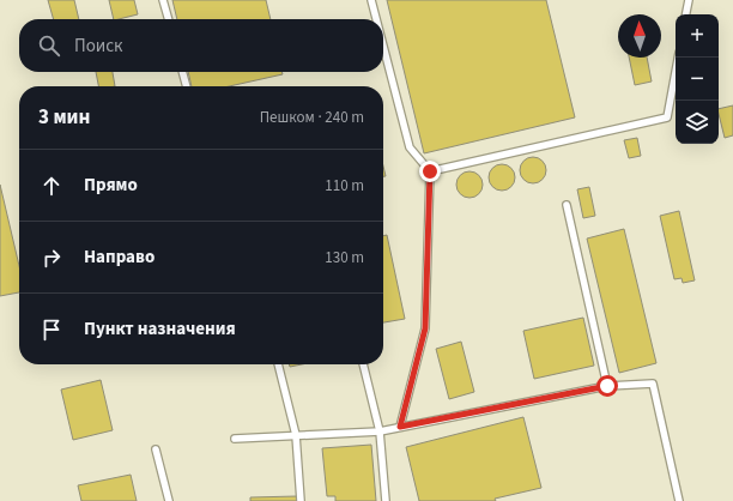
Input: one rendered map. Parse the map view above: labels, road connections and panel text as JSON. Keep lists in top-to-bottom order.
{
  "north": "top",
  "page": {
    "map_buttons": ["+", "−"],
    "search": "Поиск",
    "heading": ["3 мин", "Пешком · 240 m"],
    "list": [
      ["Прямо", "110 m"],
      ["Направо", "130 m"],
      "Пункт назначения"
    ]
  }
}
